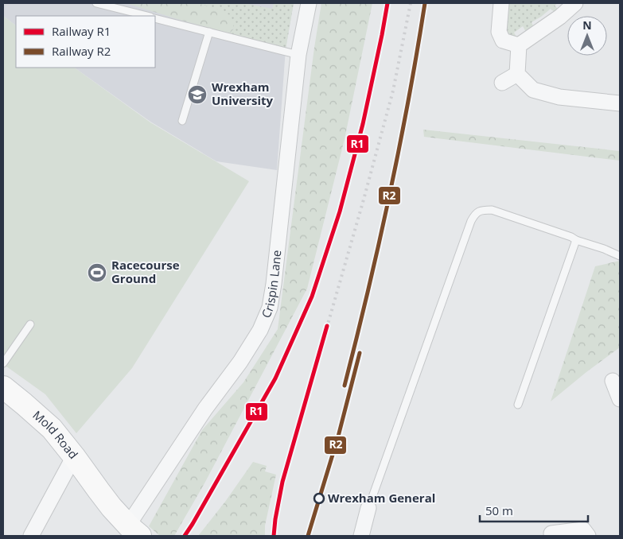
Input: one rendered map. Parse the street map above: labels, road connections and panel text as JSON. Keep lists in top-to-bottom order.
{
  "streets": {
    "main road": ["Mold Road"],
    "street": ["Crispin Lane"]
  },
  "crossings": [
    ["Crispin Lane", "Mold Road"]
  ],
  "places": {
    "school or university": ["Wrexham University"],
    "sports": ["Racecourse Ground"],
    "other": ["Wrexham General"]
  },
  "lines": ["rail line R1", "rail line R2"],
  "legend": ["Railway R1", "Railway R2"],
  "scale_bar": "50 m",
  "north": "top"
}
